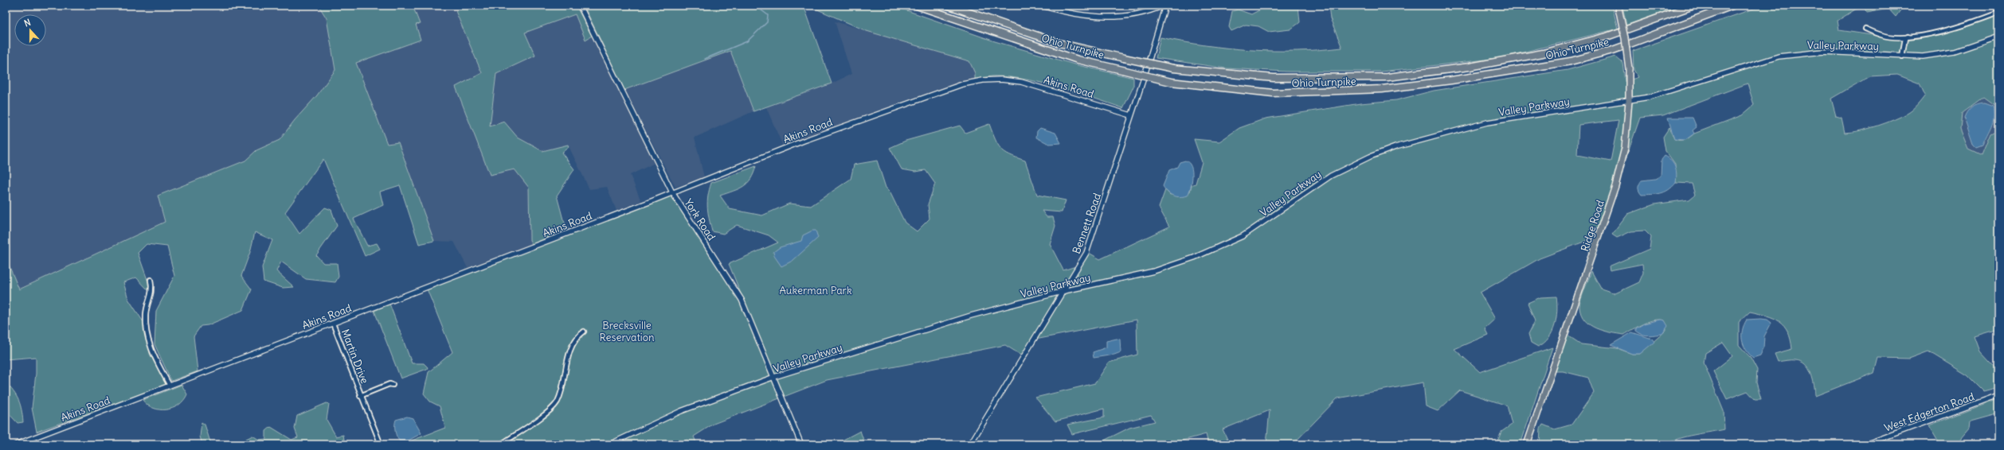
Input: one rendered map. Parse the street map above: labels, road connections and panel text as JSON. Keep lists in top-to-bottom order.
{
  "streets": {
    "highway": ["Ohio Turnpike"],
    "main road": ["Ridge Road"],
    "street": [
      "Valley Parkway",
      "Akins Road",
      "York Road",
      "Bennett Road",
      "Martin Drive",
      "West Edgerton Road"
    ]
  },
  "crossings": [
    ["Valley Parkway", "York Road"],
    ["Valley Parkway", "Bennett Road"],
    ["Valley Parkway", "Ridge Road"],
    ["Akins Road", "York Road"],
    ["Akins Road", "Bennett Road"],
    ["Akins Road", "Martin Drive"]
  ],
  "parks": ["Aukerman Park", "Brecksville Reservation"],
  "north": "top"
}
